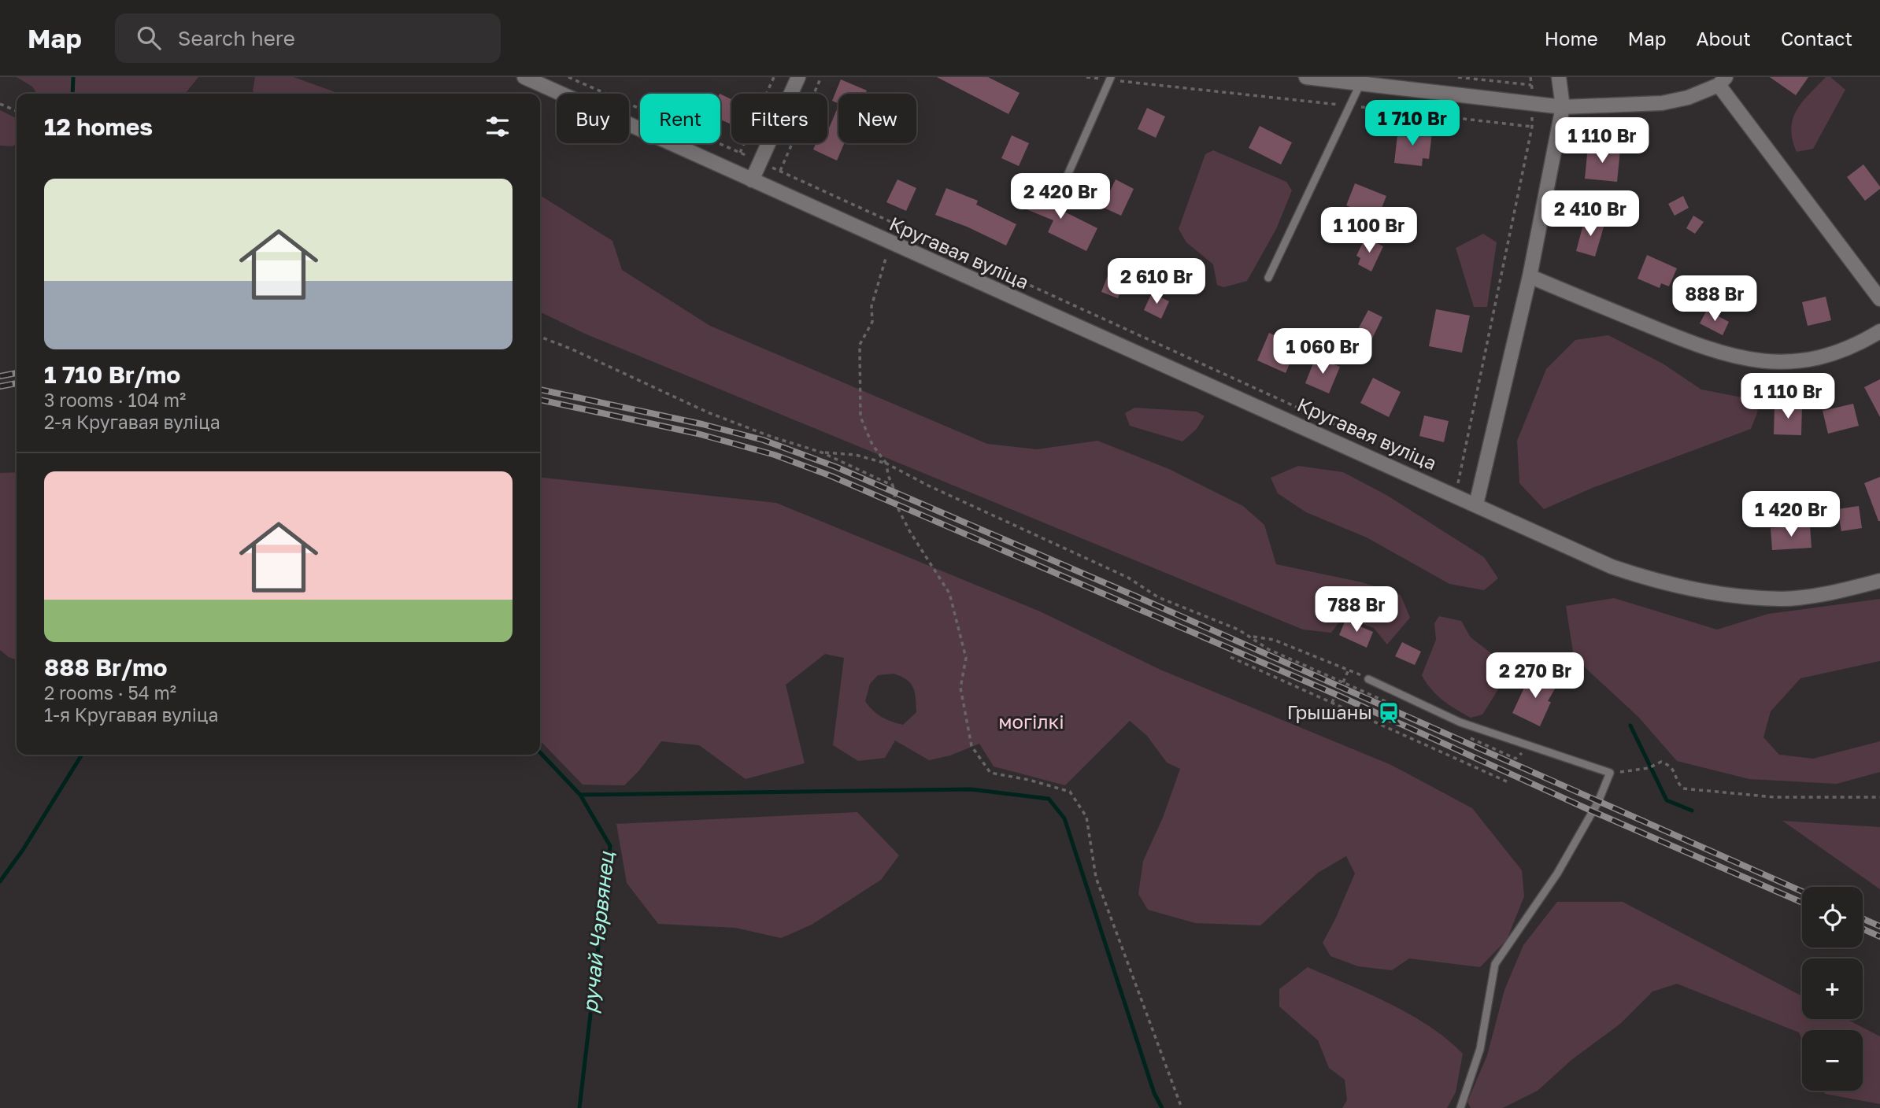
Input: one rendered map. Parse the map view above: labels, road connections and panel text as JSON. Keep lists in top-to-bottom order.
{
  "streets": {
    "street": ["Кругавая вуліца"]
  },
  "water": ["ручай Чэрвянец"],
  "parks": ["могілкі"],
  "places": {
    "station": ["Грышаны"]
  },
  "page": {
    "header": "Map",
    "search": "Search here",
    "nav": [
      "Home",
      "Map",
      "About",
      "Contact"
    ],
    "chip": [
      "Buy",
      "Rent",
      "Filters",
      "New"
    ],
    "heading": "12 homes",
    "price": [
      "1 710 Br",
      "1 110 Br",
      "2 420 Br",
      "2 410 Br",
      "1 100 Br",
      "2 610 Br",
      "888 Br",
      "1 060 Br",
      "1 110 Br",
      "1 420 Br",
      "788 Br",
      "2 270 Br"
    ],
    "list": [
      {
        "name": "1 710 Br/mo",
        "note": "3 rooms · 104 m² · 2-я Кругавая вуліца"
      },
      {
        "name": "888 Br/mo",
        "note": "2 rooms · 54 m² · 1-я Кругавая вуліца"
      }
    ],
    "map_buttons": ["+", "−"]
  }
}
